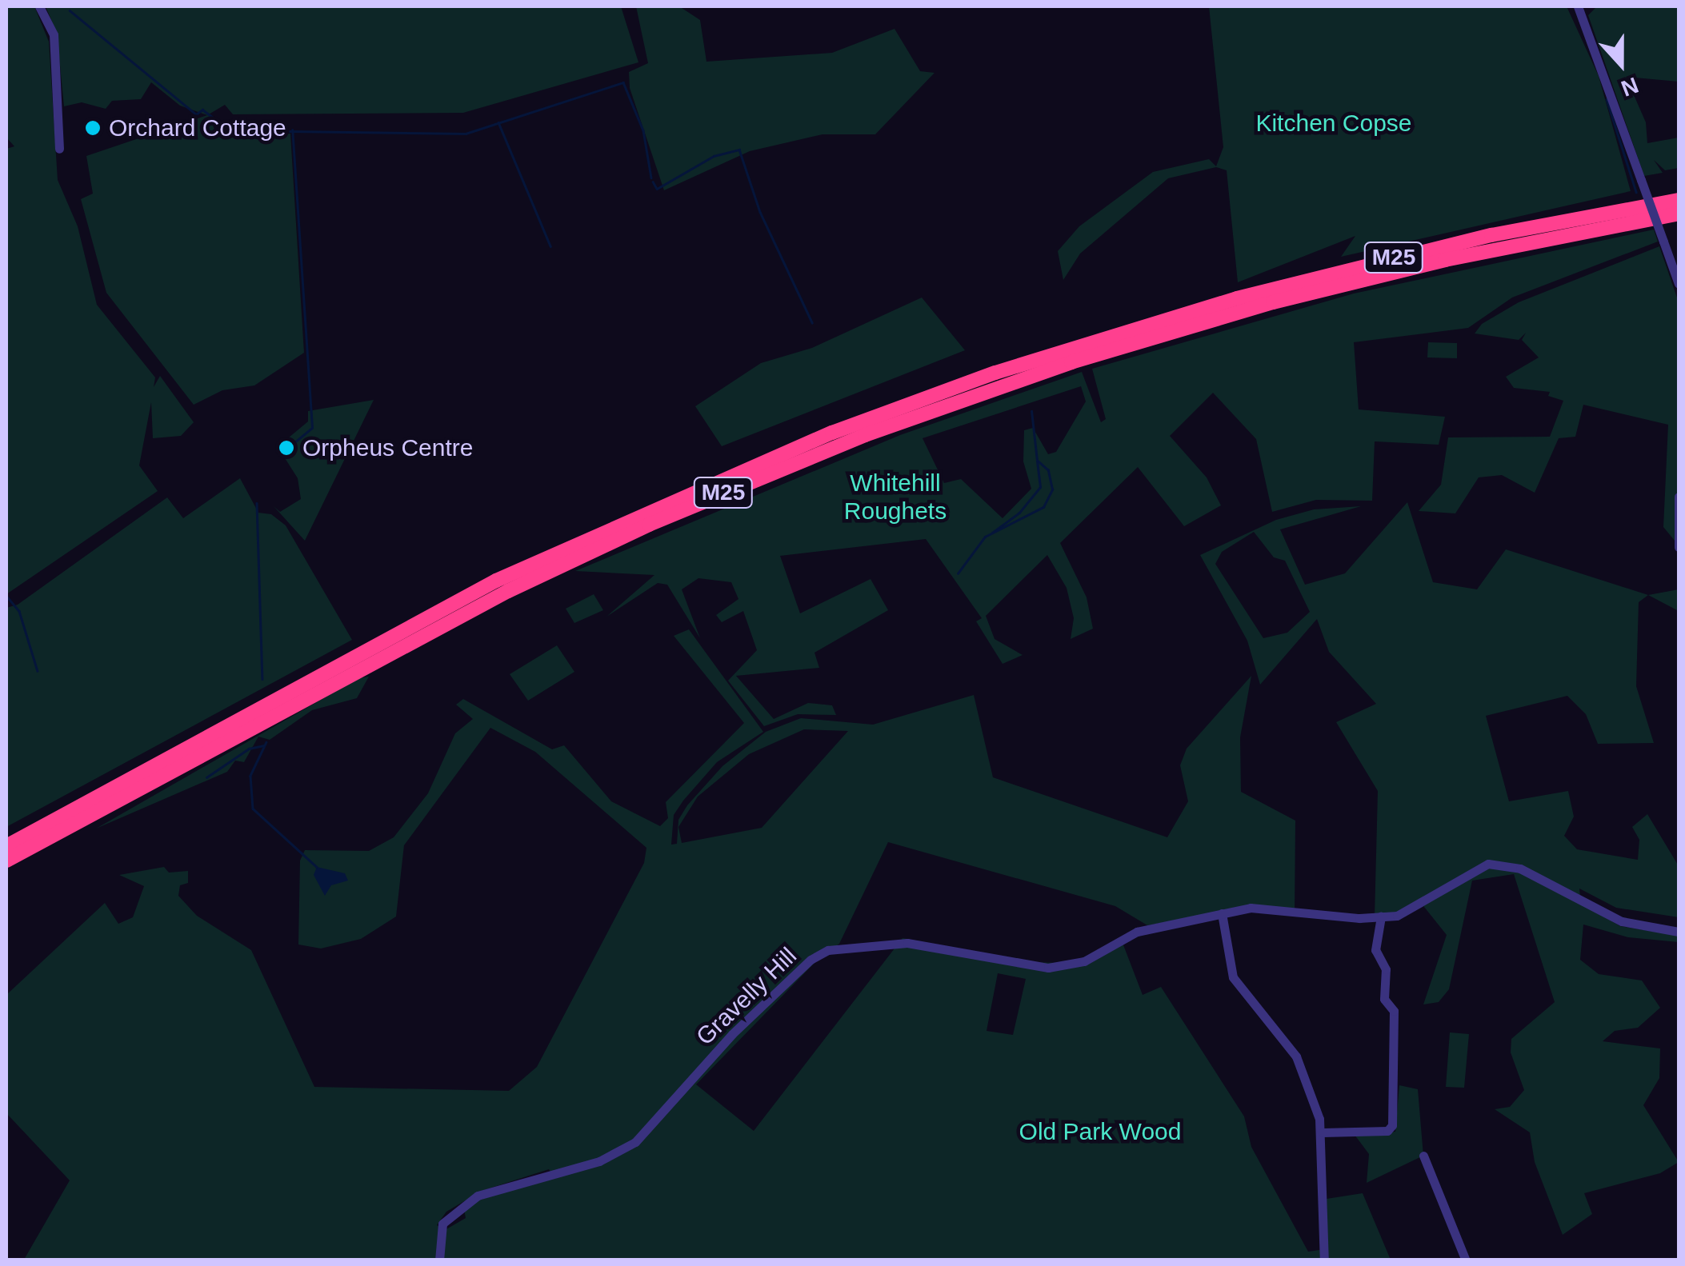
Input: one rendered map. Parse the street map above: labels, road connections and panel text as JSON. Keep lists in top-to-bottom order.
{
  "streets": {
    "highway": ["M25"],
    "street": ["Gravelly Hill"]
  },
  "parks": ["Kitchen Copse", "Whitehill Roughets", "Old Park Wood"],
  "places": ["Orchard Cottage", "Orpheus Centre"],
  "north": "bottom"
}
